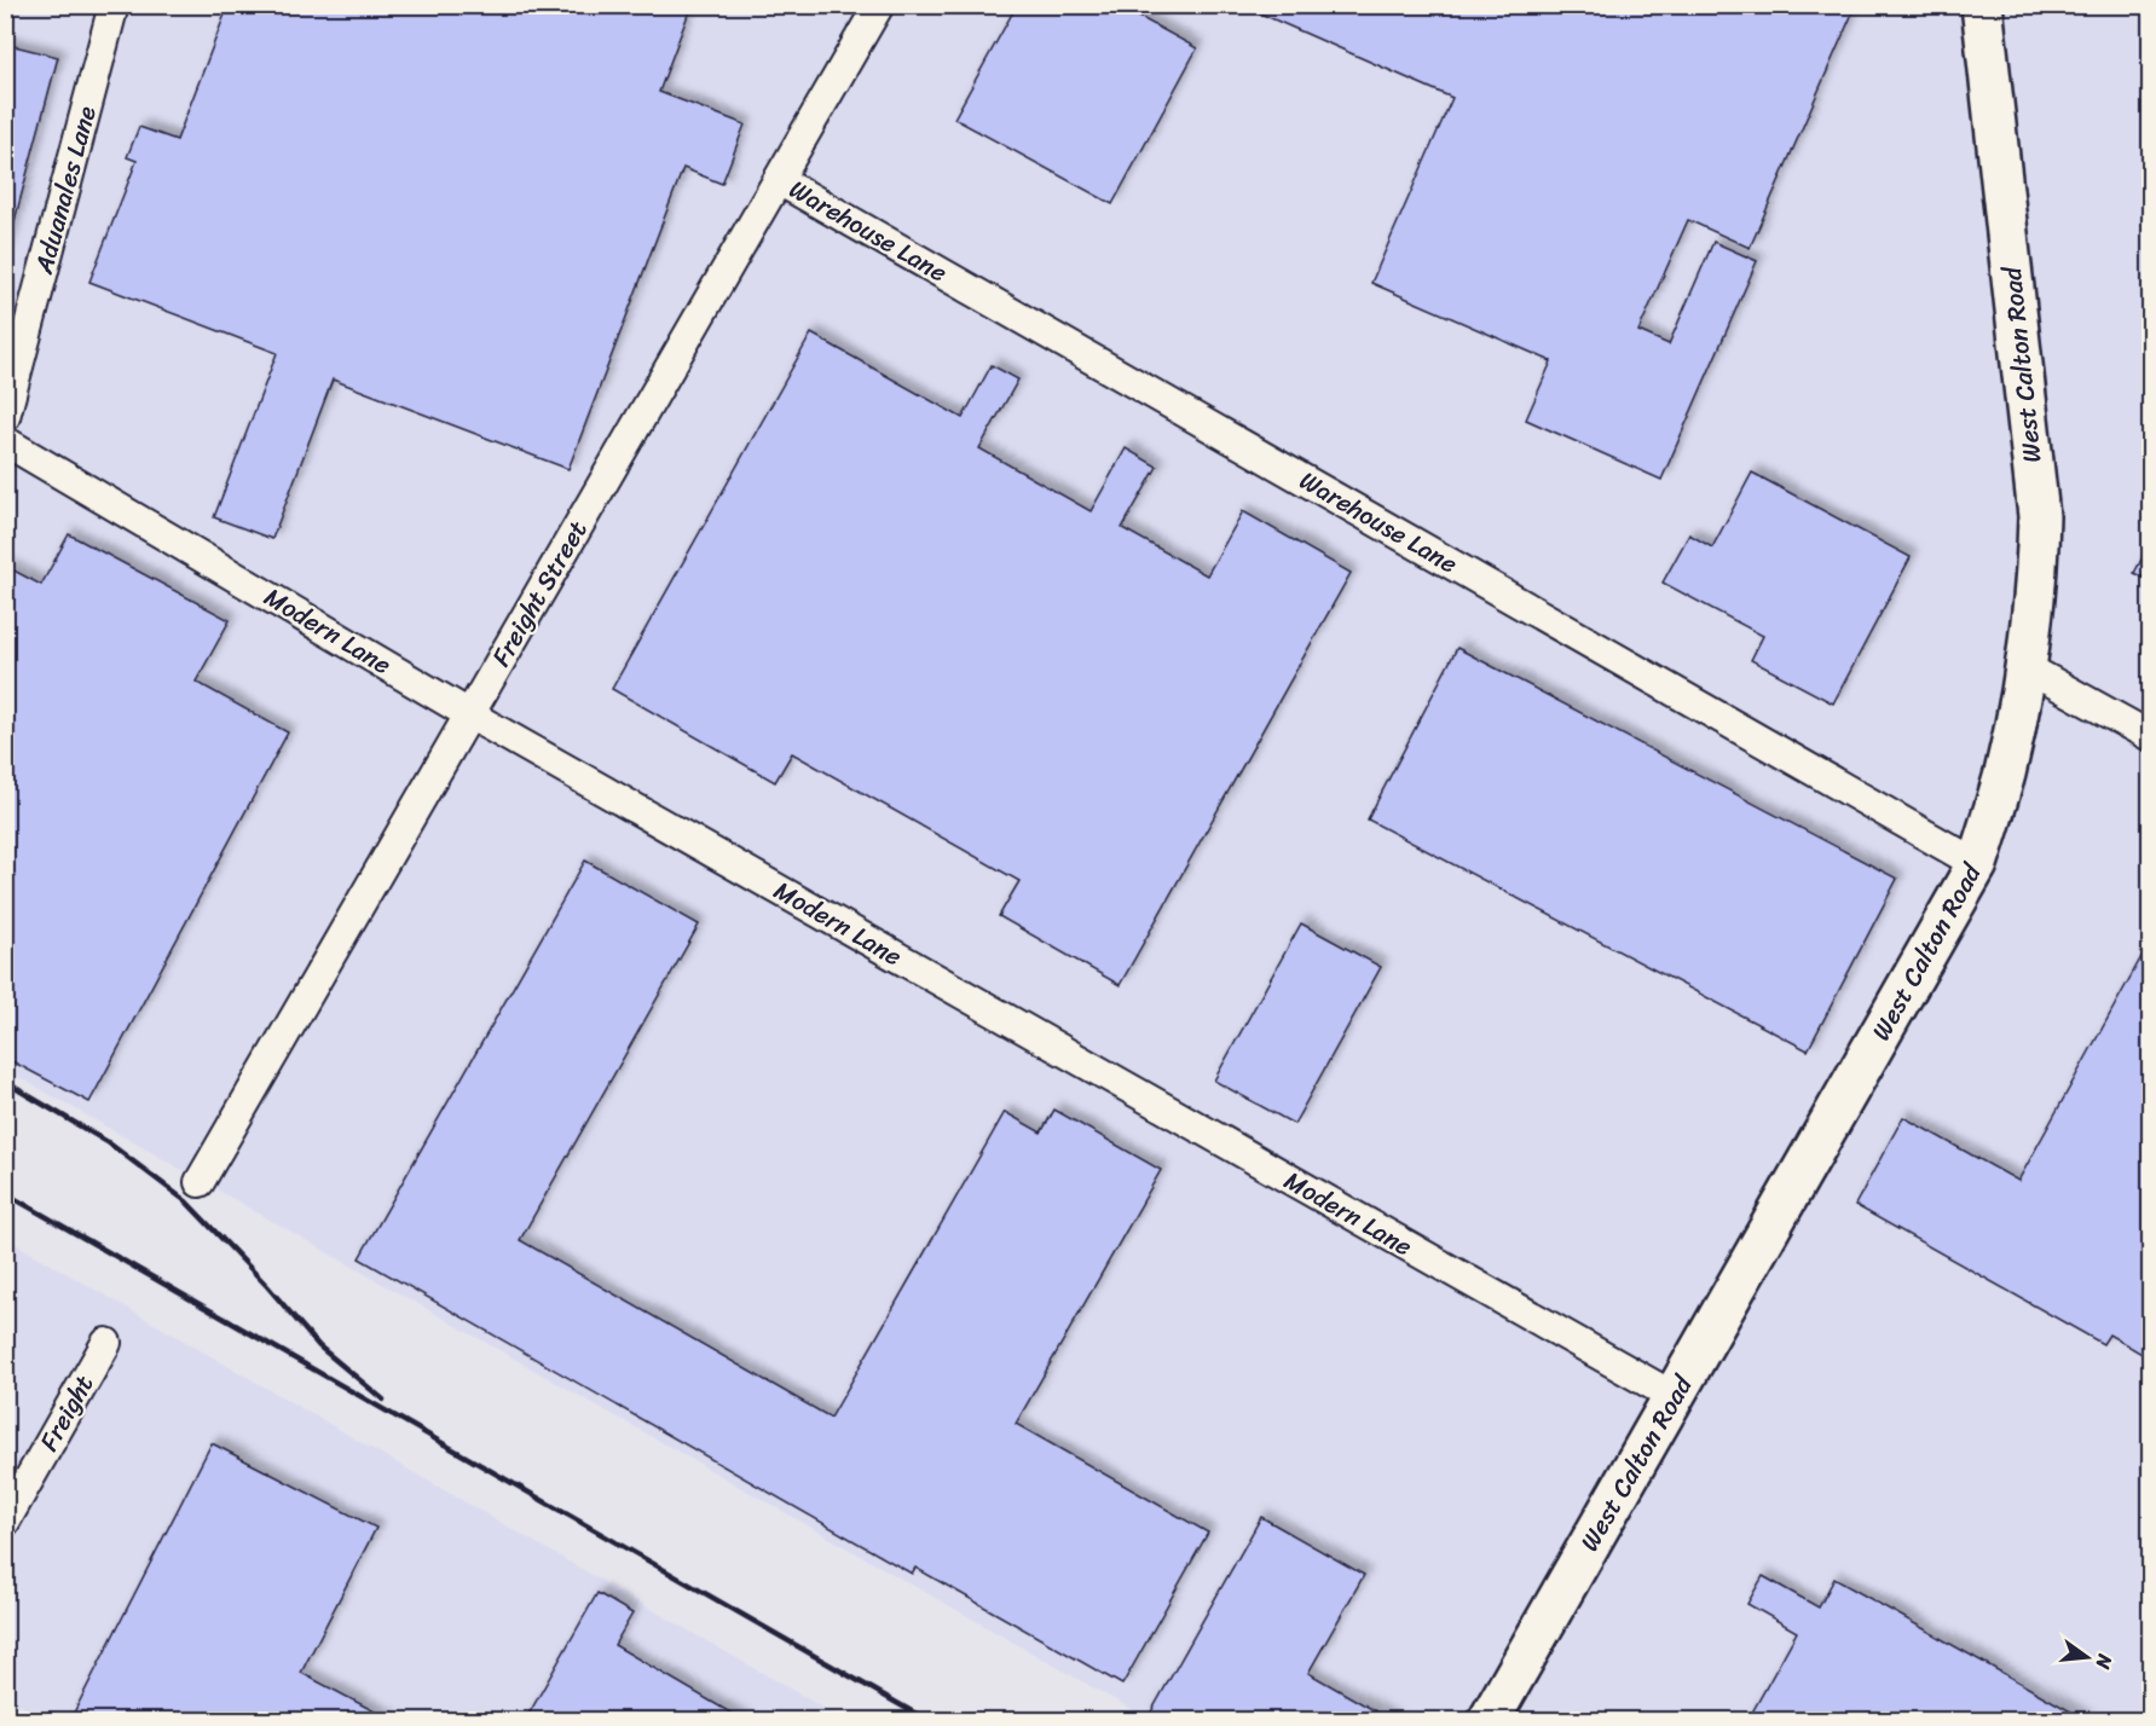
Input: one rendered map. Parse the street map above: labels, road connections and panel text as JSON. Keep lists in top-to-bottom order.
{
  "streets": {
    "main road": ["West Calton Road"],
    "street": [
      "Aduanales Lane",
      "Warehouse Lane",
      "Freight Street",
      "Modern Lane",
      "Freight"
    ]
  },
  "crossings": [
    ["Warehouse Lane", "West Calton Road"],
    ["Warehouse Lane", "Freight Street"],
    ["West Calton Road", "Modern Lane"],
    ["Freight Street", "Modern Lane"]
  ],
  "north": "right"
}
